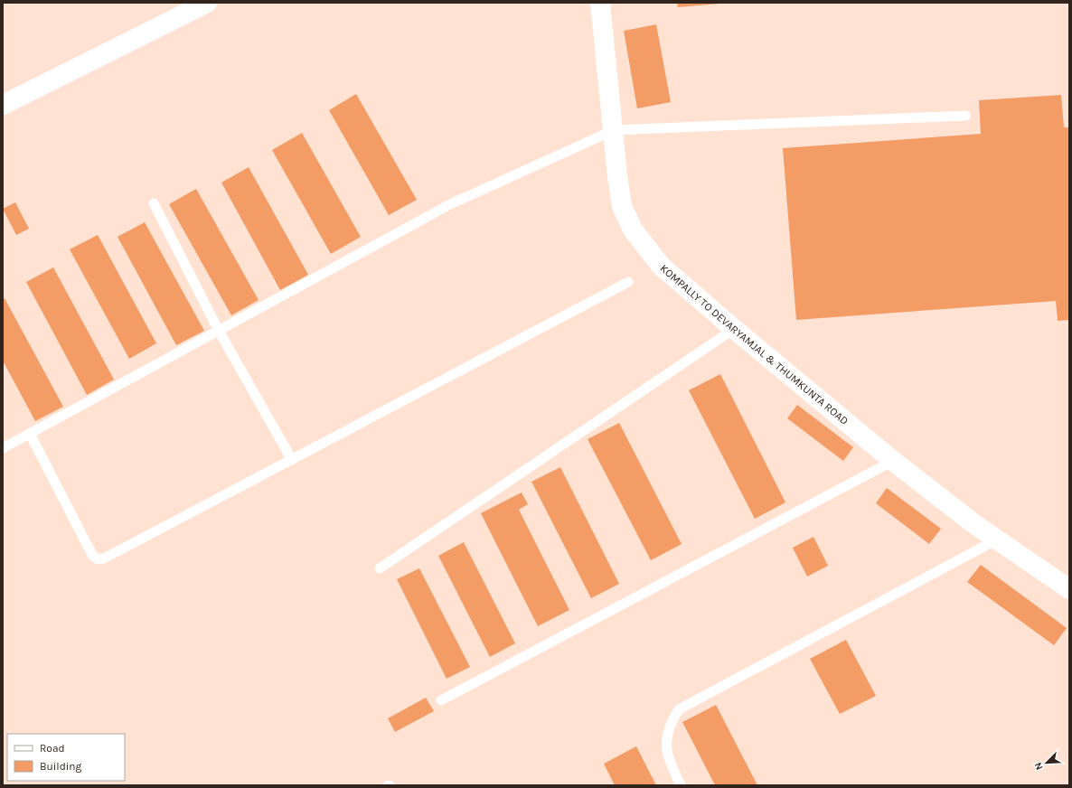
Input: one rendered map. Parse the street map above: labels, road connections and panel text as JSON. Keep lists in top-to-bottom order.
{
  "streets": {
    "main road": ["KOMPALLY TO DEVARYAMJAL & THUMKUNTA ROAD"]
  },
  "legend": ["Road", "Building"],
  "north": "bottom left"
}
